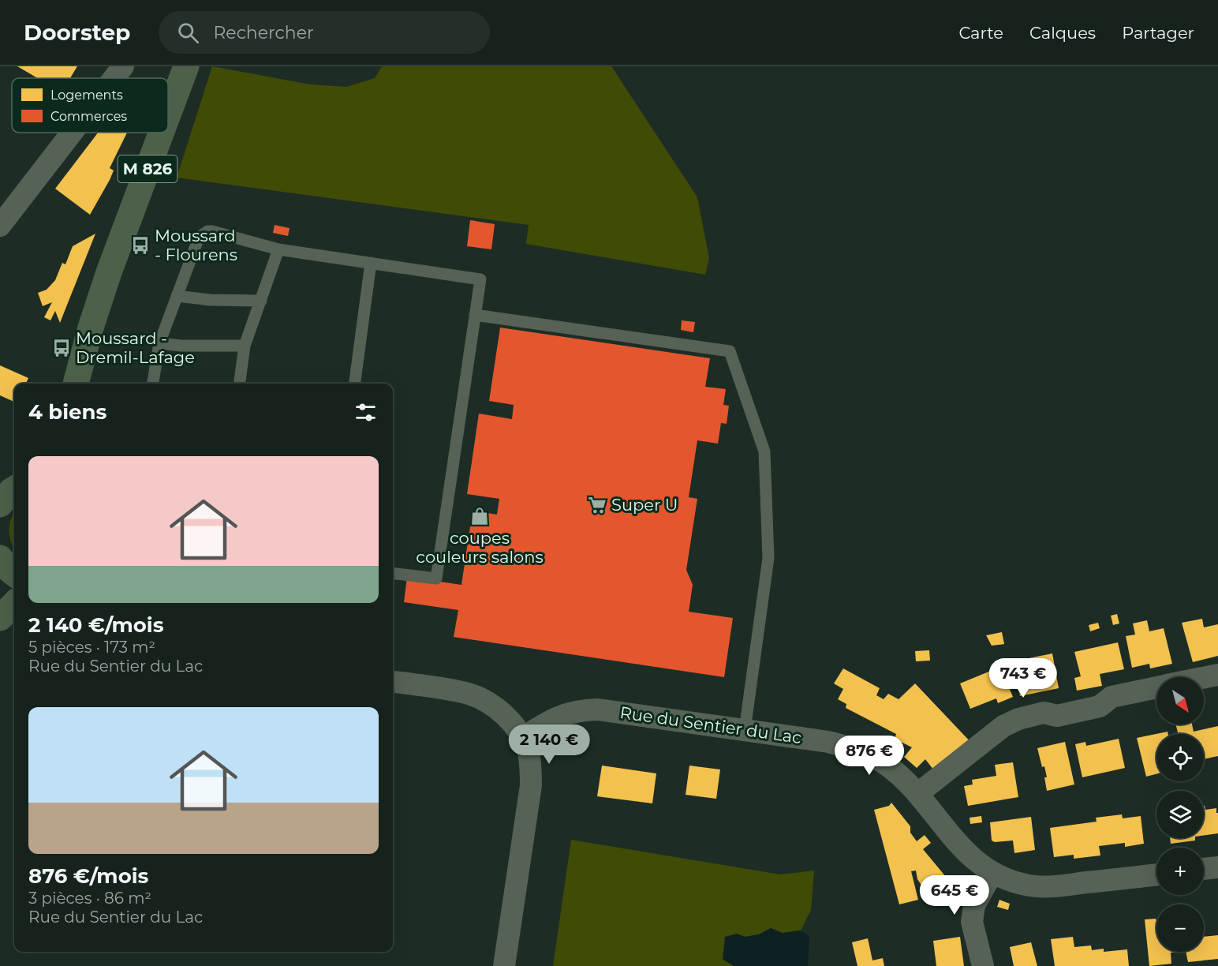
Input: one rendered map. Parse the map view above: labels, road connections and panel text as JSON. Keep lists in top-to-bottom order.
{
  "streets": {
    "main road": ["M 826"],
    "street": ["Rue du Sentier du Lac"]
  },
  "places": {
    "bus stop": ["Moussard - Flourens", "Moussard - Dremil-Lafage"],
    "supermarket": ["Super U"],
    "shop": ["coupes couleurs salons"]
  },
  "legend": ["Logements", "Commerces"],
  "north": "bottom right",
  "page": {
    "header": "Doorstep",
    "search": "Rechercher",
    "nav": ["Carte", "Calques", "Partager"],
    "heading": "4 biens",
    "list": [
      {
        "name": "2 140 €/mois",
        "note": "5 pièces · 173 m² · Rue du Sentier du Lac"
      },
      {
        "name": "876 €/mois",
        "note": "3 pièces · 86 m² · Rue du Sentier du Lac"
      }
    ],
    "price": [
      "743 €",
      "2 140 €",
      "876 €",
      "645 €"
    ],
    "map_buttons": ["+", "−"]
  }
}
